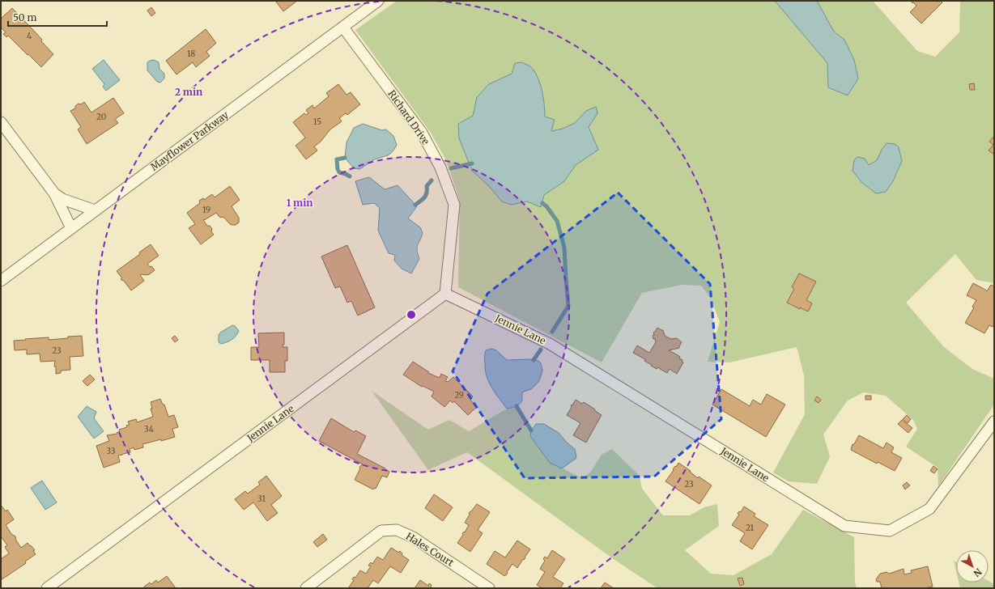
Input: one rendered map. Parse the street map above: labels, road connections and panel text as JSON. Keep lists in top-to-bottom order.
{
  "streets": {
    "street": [
      "Richard Drive",
      "Mayflower Parkway",
      "Jennie Lane",
      "Hales Court"
    ]
  },
  "crossings": [
    ["Richard Drive", "Mayflower Parkway"],
    ["Richard Drive", "Jennie Lane"]
  ],
  "house_numbers": [
    "4",
    "18",
    "20",
    "15",
    "19",
    "23",
    "29",
    "34",
    "33",
    "23",
    "31",
    "21"
  ],
  "scale_bar": "50 m",
  "north": "bottom right",
  "rings": ["2 min", "1 min"]
}
